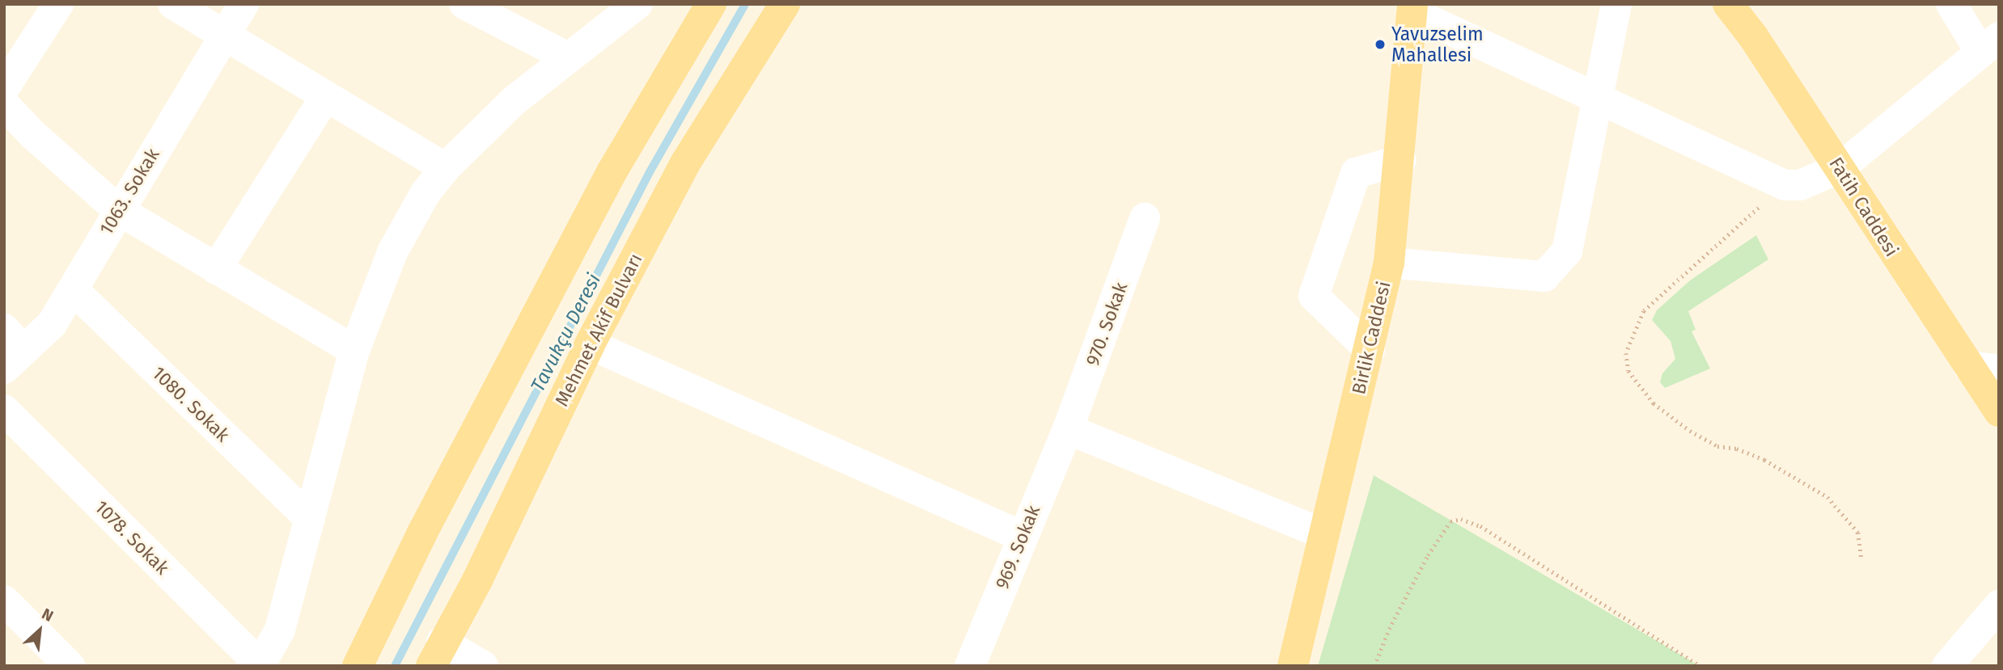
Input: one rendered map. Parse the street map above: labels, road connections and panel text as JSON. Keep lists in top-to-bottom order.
{
  "streets": {
    "main road": ["Fatih Caddesi", "Mehmet Akif Bulvarı", "Birlik Caddesi"],
    "street": [
      "1063. Sokak",
      "970. Sokak",
      "1080. Sokak",
      "1078. Sokak",
      "969. Sokak"
    ]
  },
  "crossings": [
    ["1063. Sokak", "1080. Sokak"],
    ["970. Sokak", "969. Sokak"]
  ],
  "water": ["Tavukçu Deresi"],
  "places": ["Yavuzselim Mahallesi"],
  "north": "top right"
}
